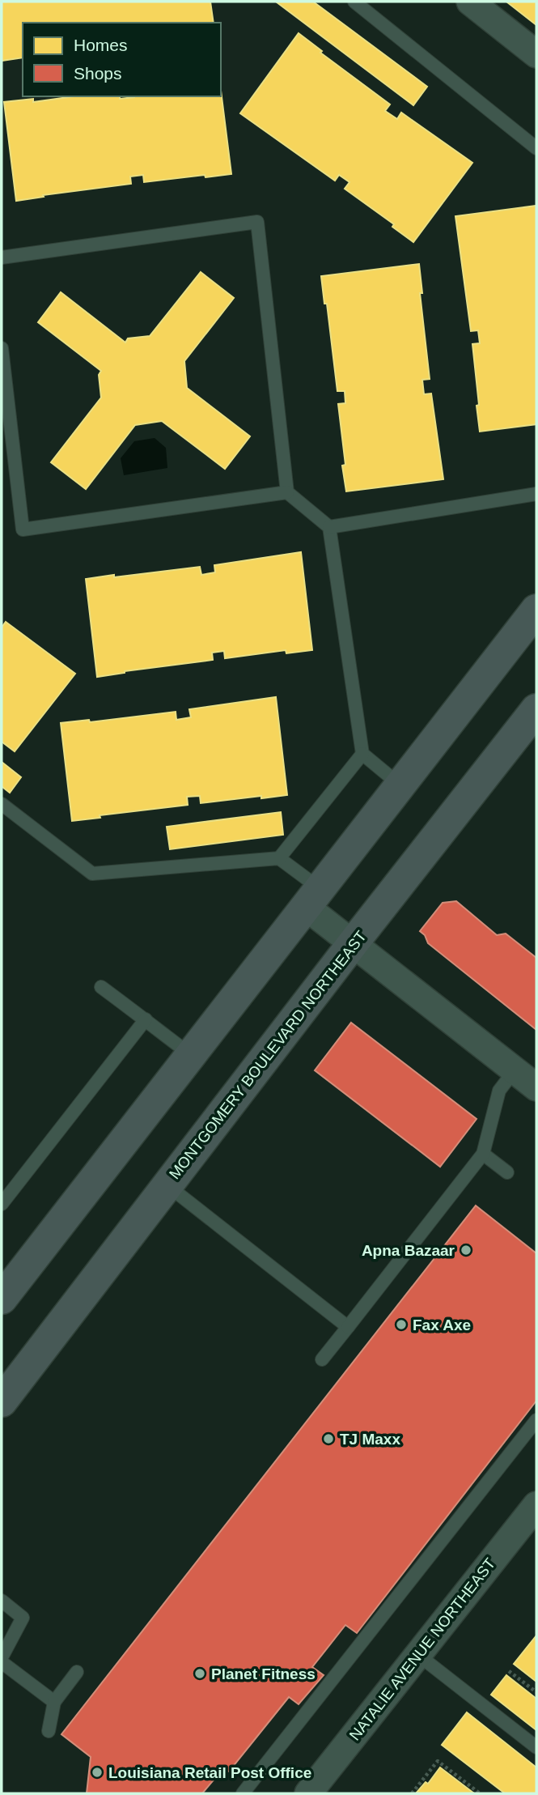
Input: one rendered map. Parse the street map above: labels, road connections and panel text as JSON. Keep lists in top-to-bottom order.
{
  "streets": {
    "main road": ["MONTGOMERY BOULEVARD NORTHEAST"],
    "street": ["NATALIE AVENUE NORTHEAST"]
  },
  "places": [
    "Apna Bazaar",
    "Fax Axe",
    "TJ Maxx",
    "Planet Fitness",
    "Louisiana Retail Post Office"
  ],
  "legend": ["Homes", "Shops"]
}
